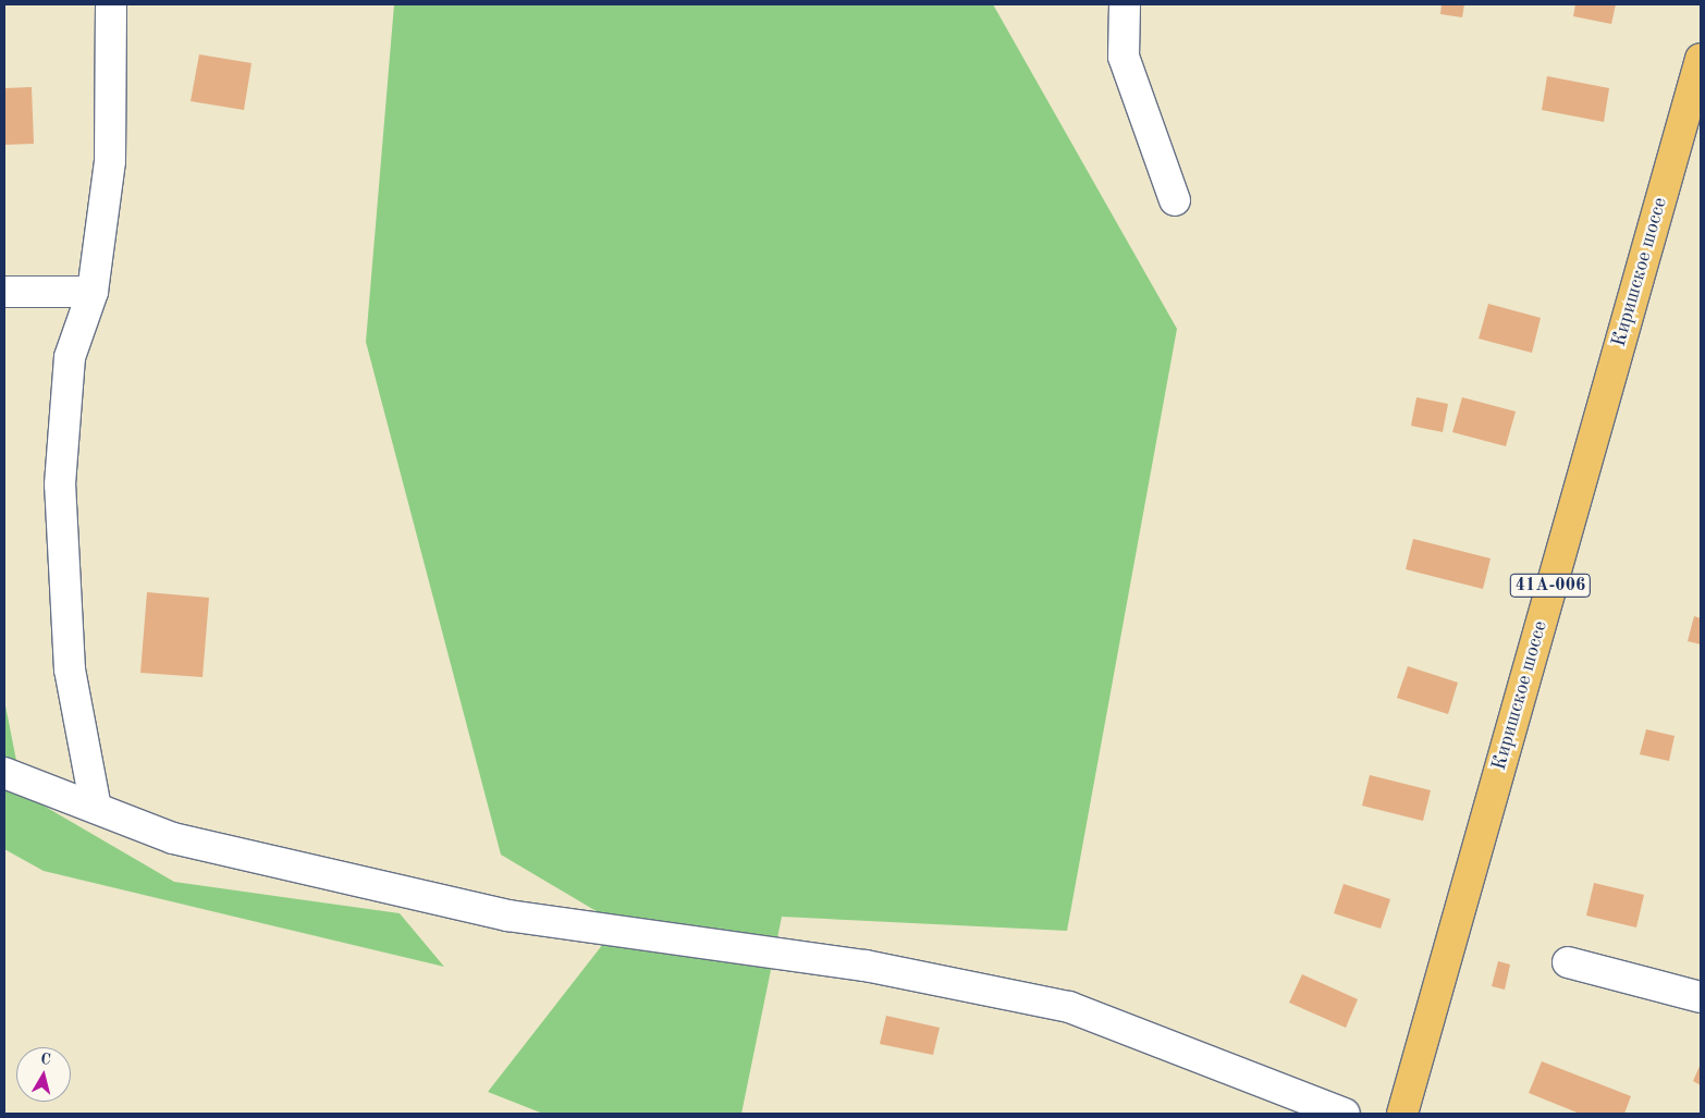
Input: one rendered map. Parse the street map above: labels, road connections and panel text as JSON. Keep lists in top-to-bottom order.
{
  "streets": {
    "main road": ["Киришское шоссе", "41А-006"]
  },
  "north": "top"
}
